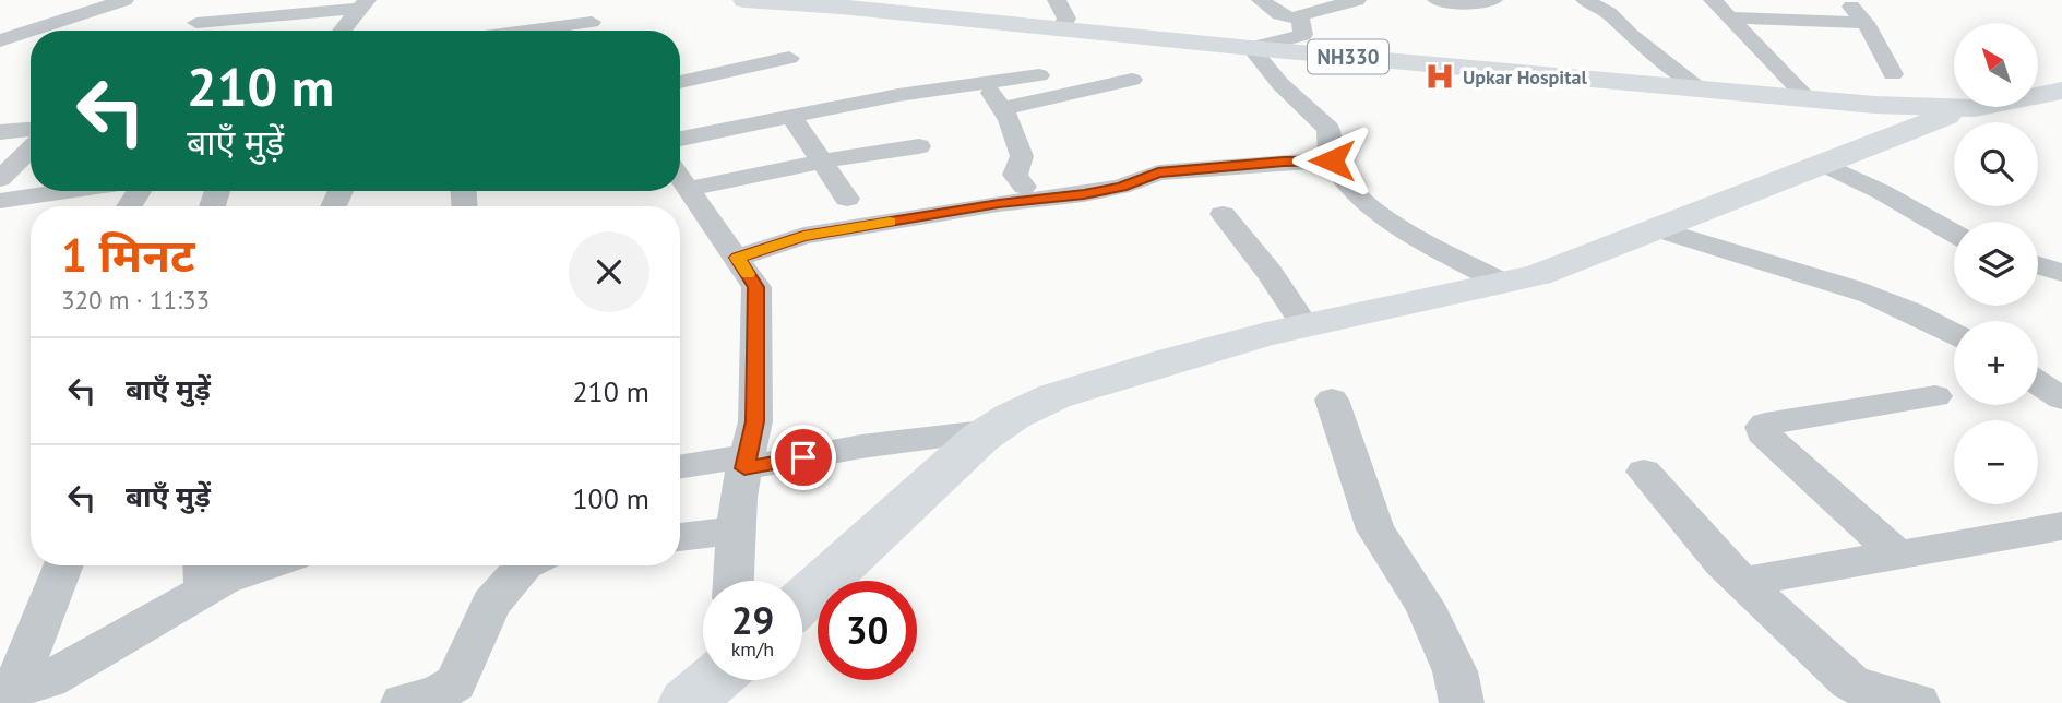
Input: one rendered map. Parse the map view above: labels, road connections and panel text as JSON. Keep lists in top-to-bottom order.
{
  "streets": {
    "main road": ["NH330"]
  },
  "places": {
    "hospital": ["Upkar Hospital"]
  },
  "north": "top left",
  "page": {
    "map_buttons": ["+", "−"],
    "turn": ["210 m", "बाएँ मुड़ें"],
    "heading": ["1 मिनट", "320 m · 11:33"],
    "list": [
      {
        "name": "बाएँ मुड़ें",
        "value": "210 m"
      },
      {
        "name": "बाएँ मुड़ें",
        "value": "100 m"
      }
    ],
    "speed": "29 km/h",
    "limit": "30"
  }
}
